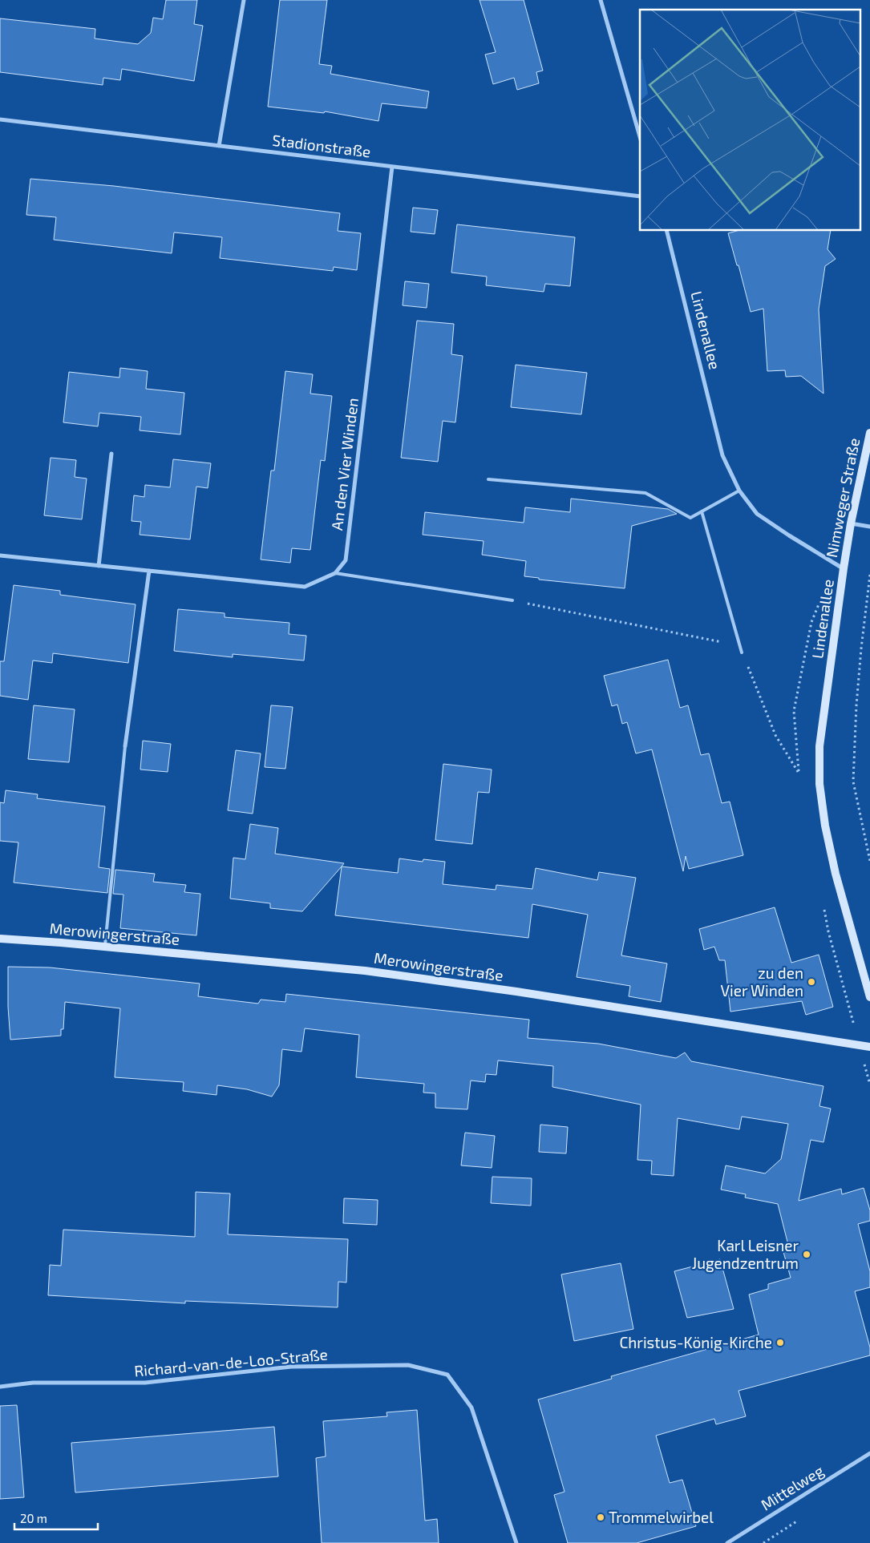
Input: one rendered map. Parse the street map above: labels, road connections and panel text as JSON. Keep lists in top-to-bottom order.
{
  "streets": {
    "street": [
      "Stadionstraße",
      "Lindenallee",
      "An den Vier Winden",
      "Nimweger Straße",
      "Merowingerstraße",
      "Richard-van-de-Loo-Straße",
      "Mittelweg"
    ]
  },
  "crossings": [
    ["Stadionstraße", "An den Vier Winden"],
    ["Lindenallee", "Nimweger Straße"]
  ],
  "places": [
    "zu den Vier Winden",
    "Karl Leisner Jugendzentrum",
    "Christus-König-Kirche",
    "Trommelwirbel"
  ],
  "scale_bar": "20 m"
}
